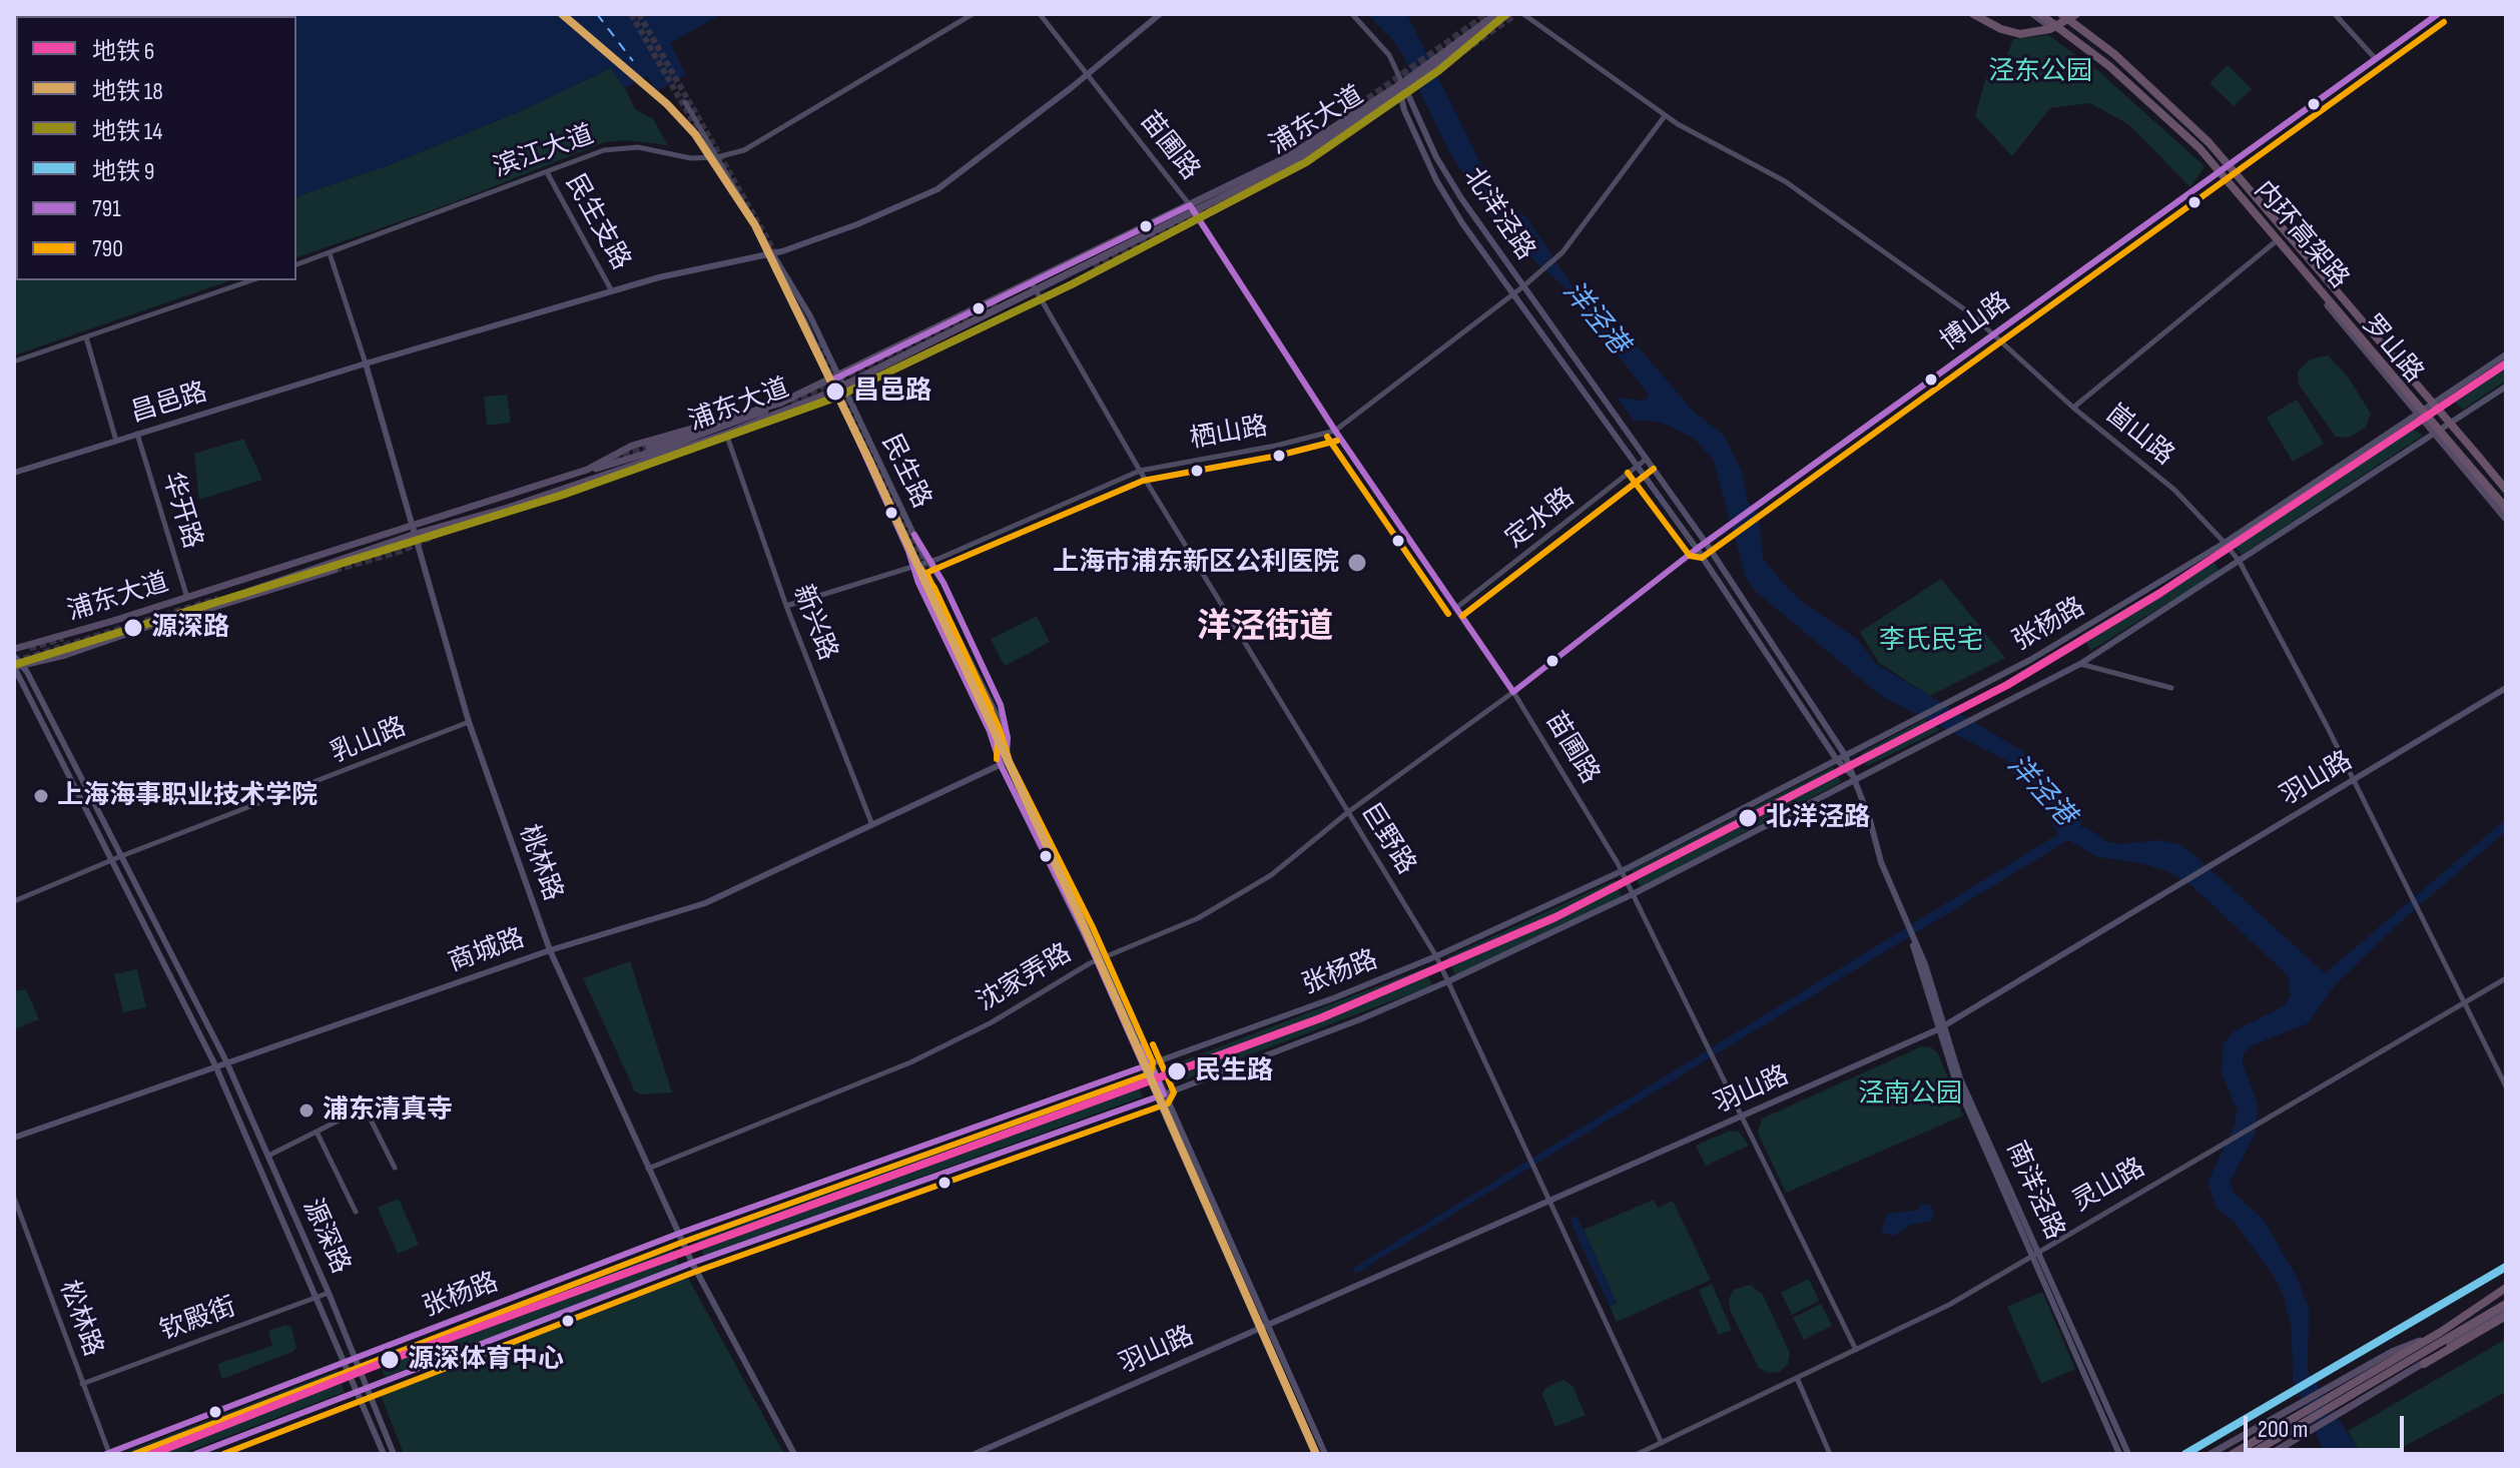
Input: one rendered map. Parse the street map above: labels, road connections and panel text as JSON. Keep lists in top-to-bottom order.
{
  "streets": {
    "highway": ["内环高架路"],
    "main road": [
      "浦东大道",
      "北洋泾路",
      "博山路",
      "罗山路",
      "昌邑路",
      "民生路",
      "张杨路",
      "羽山路",
      "桃林路",
      "商城路",
      "南洋泾路",
      "源深路"
    ],
    "street": [
      "苗圃路",
      "滨江大道",
      "民生支路",
      "栖山路",
      "崮山路",
      "华开路",
      "定水路",
      "新兴路",
      "乳山路",
      "巨野路",
      "沈家弄路",
      "灵山路",
      "松林路",
      "钦殿街"
    ]
  },
  "crossings": [
    ["浦东大道", "苗圃路"],
    ["浦东大道", "北洋泾路"],
    ["浦东大道", "民生路"],
    ["浦东大道", "华开路"],
    ["浦东大道", "新兴路"],
    ["浦东大道", "巨野路"],
    ["浦东大道", "桃林路"],
    ["浦东大道", "源深路"],
    ["苗圃路", "昌邑路"],
    ["苗圃路", "栖山路"],
    ["苗圃路", "定水路"],
    ["苗圃路", "张杨路"],
    ["苗圃路", "羽山路"],
    ["苗圃路", "沈家弄路"],
    ["苗圃路", "灵山路"],
    ["滨江大道", "民生支路"],
    ["滨江大道", "民生路"],
    ["滨江大道", "桃林路"],
    ["北洋泾路", "博山路"],
    ["北洋泾路", "栖山路"],
    ["北洋泾路", "定水路"],
    ["北洋泾路", "张杨路"],
    ["北洋泾路", "沈家弄路"],
    ["北洋泾路", "南洋泾路"],
    ["民生支路", "昌邑路"],
    ["内环高架路", "罗山路"],
    ["博山路", "罗山路"],
    ["博山路", "崮山路"],
    ["博山路", "沈家弄路"],
    ["罗山路", "张杨路"],
    ["昌邑路", "民生路"],
    ["昌邑路", "华开路"],
    ["昌邑路", "桃林路"],
    ["栖山路", "崮山路"],
    ["栖山路", "民生路"],
    ["栖山路", "巨野路"],
    ["崮山路", "张杨路"],
    ["崮山路", "羽山路"],
    ["崮山路", "灵山路"],
    ["民生路", "张杨路"],
    ["民生路", "羽山路"],
    ["民生路", "商城路"],
    ["民生路", "沈家弄路"],
    ["新兴路", "商城路"],
    ["张杨路", "巨野路"],
    ["张杨路", "桃林路"],
    ["张杨路", "南洋泾路"],
    ["张杨路", "源深路"],
    ["张杨路", "松林路"],
    ["乳山路", "桃林路"],
    ["乳山路", "源深路"],
    ["羽山路", "巨野路"],
    ["羽山路", "南洋泾路"],
    ["巨野路", "沈家弄路"],
    ["巨野路", "灵山路"],
    ["桃林路", "商城路"],
    ["桃林路", "沈家弄路"],
    ["商城路", "源深路"],
    ["灵山路", "南洋泾路"],
    ["源深路", "钦殿街"],
    ["松林路", "钦殿街"]
  ],
  "districts": ["洋泾街道"],
  "water": ["洋泾港"],
  "parks": ["泾东公园", "李氏民宅", "泾南公园"],
  "places": [
    "昌邑路",
    "上海市浦东新区公利医院",
    "源深路",
    "上海海事职业技术学院",
    "北洋泾路",
    "民生路",
    "浦东清真寺",
    "源深体育中心"
  ],
  "lines": [
    "metro line 18",
    "metro line 14",
    "transit line 791",
    "transit line 790",
    "metro line 6",
    "metro line 9"
  ],
  "legend": [
    "地铁 6",
    "地铁 18",
    "地铁 14",
    "地铁 9",
    "791",
    "790"
  ],
  "scale_bar": "200 m"
}
